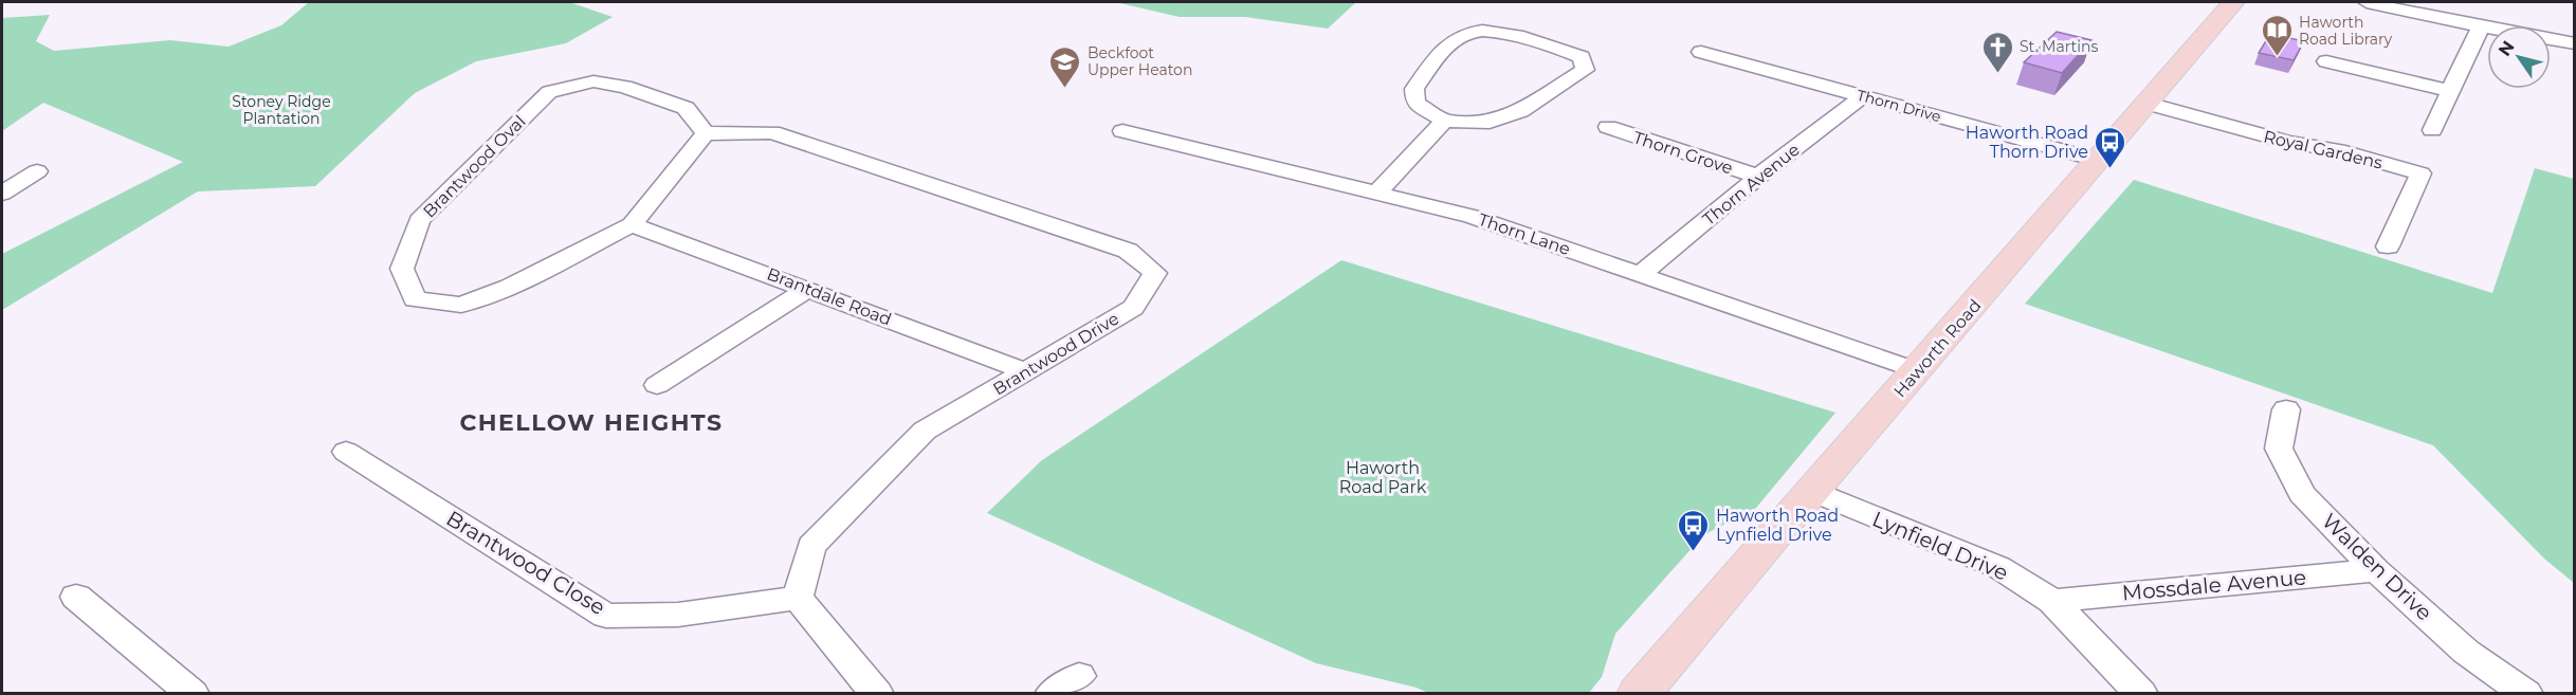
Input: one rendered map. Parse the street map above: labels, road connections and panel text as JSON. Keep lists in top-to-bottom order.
{
  "streets": {
    "main road": ["Haworth Road"],
    "street": [
      "Thorn Drive",
      "Royal Gardens",
      "Thorn Grove",
      "Brantwood Oval",
      "Thorn Avenue",
      "Thorn Lane",
      "Brantdale Road",
      "Brantwood Drive",
      "Lynfield Drive",
      "Brantwood Close",
      "Walden Drive",
      "Mossdale Avenue"
    ]
  },
  "crossings": [
    ["Thorn Drive", "Thorn Avenue"],
    ["Thorn Drive", "Haworth Road"],
    ["Royal Gardens", "Haworth Road"],
    ["Thorn Grove", "Thorn Avenue"],
    ["Brantwood Oval", "Brantdale Road"],
    ["Brantwood Oval", "Brantwood Drive"],
    ["Thorn Avenue", "Thorn Lane"],
    ["Thorn Lane", "Haworth Road"],
    ["Brantdale Road", "Brantwood Drive"],
    ["Haworth Road", "Lynfield Drive"],
    ["Brantwood Drive", "Brantwood Close"],
    ["Lynfield Drive", "Mossdale Avenue"],
    ["Walden Drive", "Mossdale Avenue"]
  ],
  "districts": ["CHELLOW HEIGHTS"],
  "parks": ["Stoney Ridge Plantation", "Haworth Road Park"],
  "places": {
    "library": ["Haworth Road Library"],
    "church": ["St. Martins"],
    "school or university": ["Beckfoot Upper Heaton"],
    "bus stop": ["Haworth Road Thorn Drive", "Haworth Road Lynfield Drive"]
  },
  "north": "top left"
}
